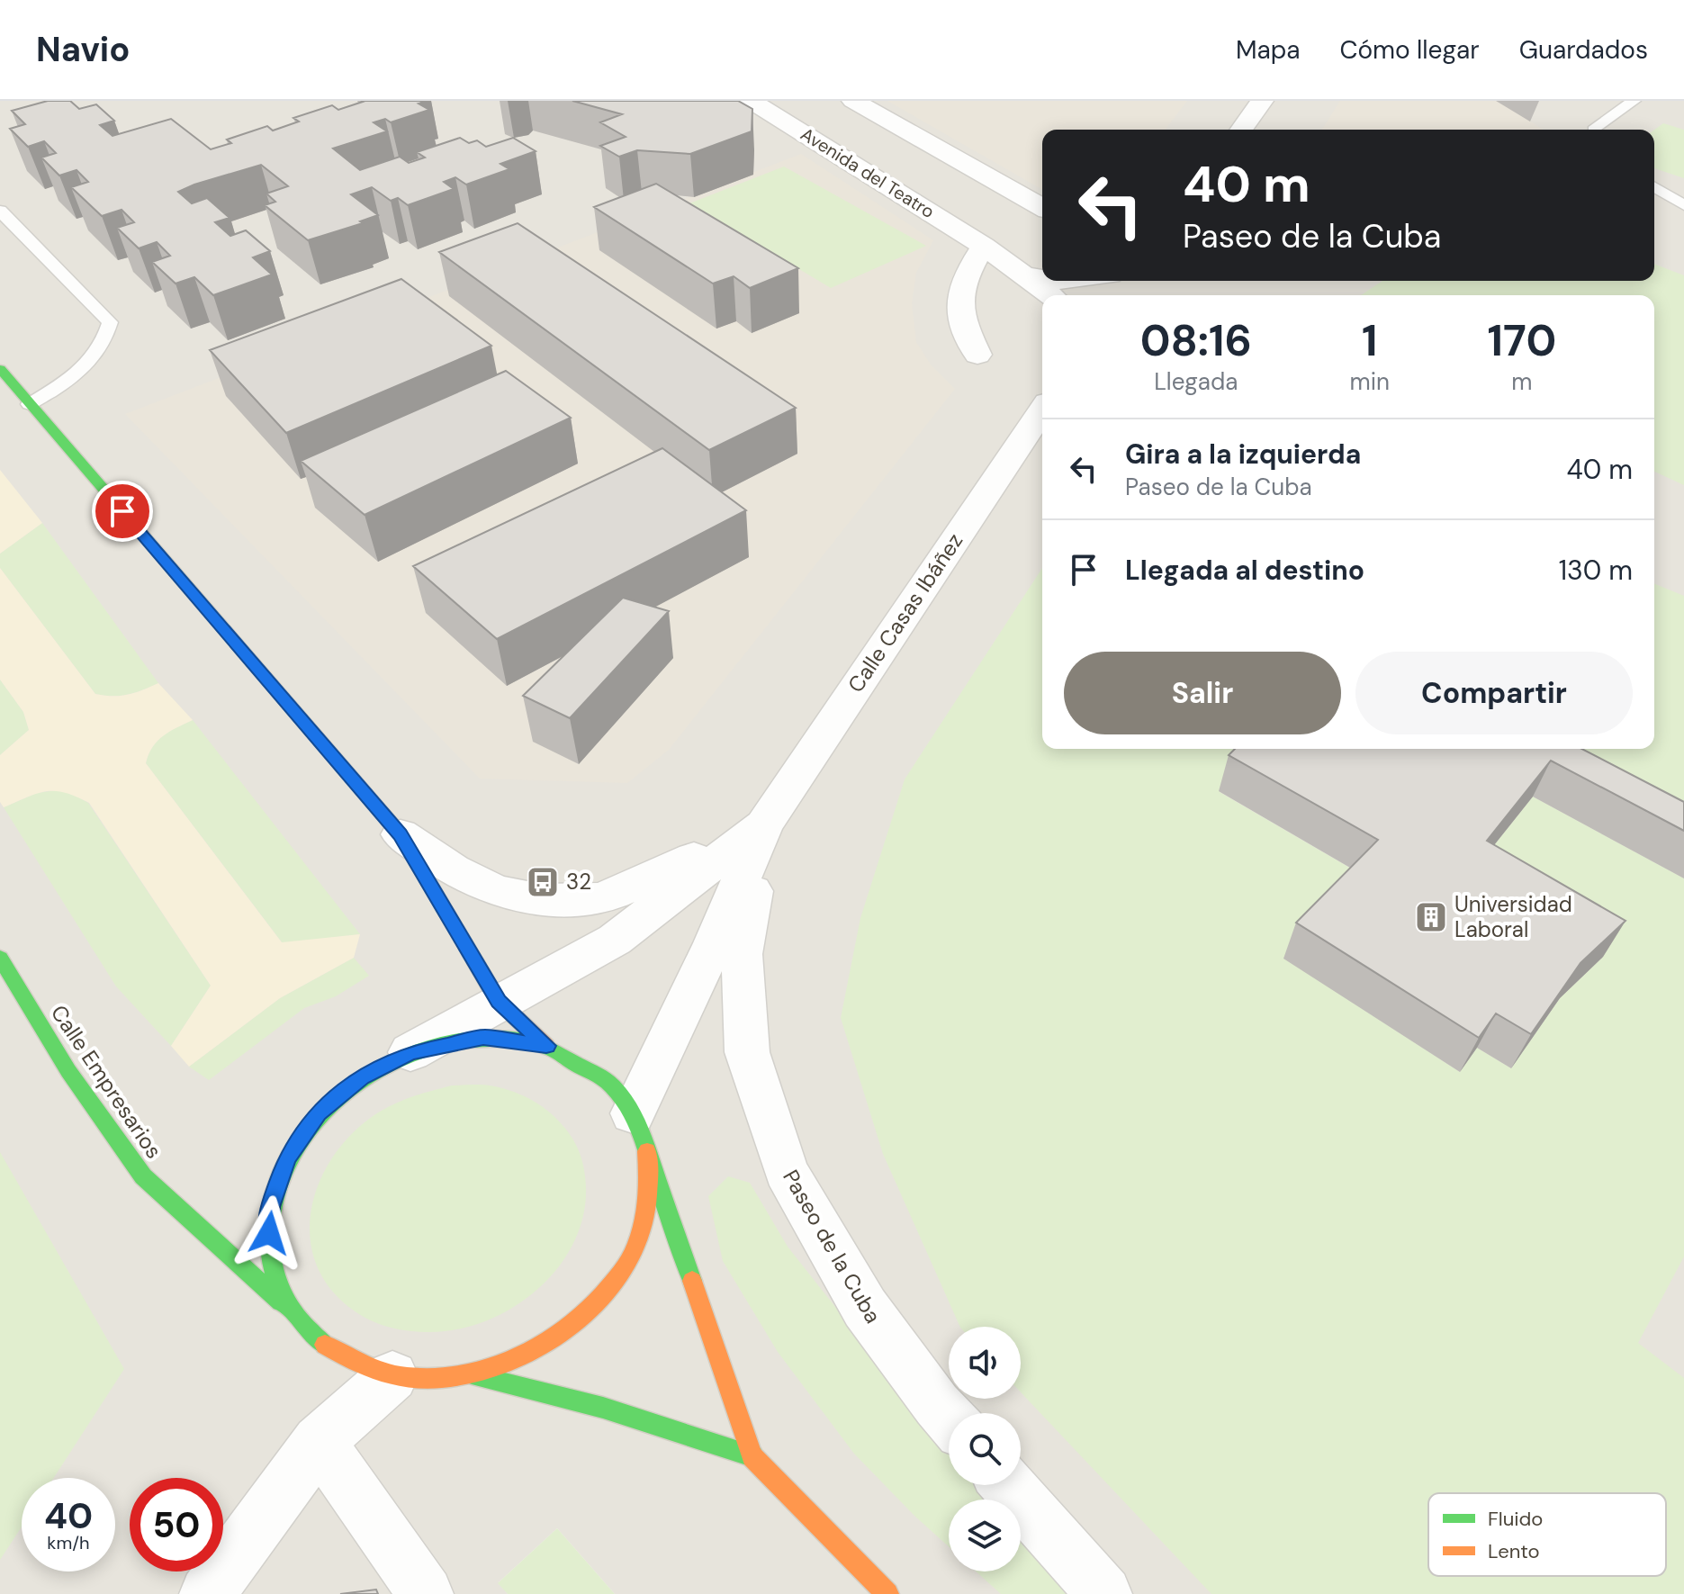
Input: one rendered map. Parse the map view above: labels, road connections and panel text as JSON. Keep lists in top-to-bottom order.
{
  "streets": {
    "main road": ["Calle Empresarios"],
    "street": ["Avenida del Teatro", "Calle Casas Ibáñez", "Paseo de la Cuba"]
  },
  "crossings": [
    ["Calle Casas Ibáñez", "Paseo de la Cuba"]
  ],
  "places": {
    "bus stop": ["32"],
    "building": ["Universidad Laboral"]
  },
  "legend": ["Fluido", "Lento"],
  "page": {
    "header": "Navio",
    "nav": ["Mapa", "Cómo llegar", "Guardados"],
    "turn": ["40 m", "Paseo de la Cuba"],
    "eta": [
      "08:16",
      "Llegada",
      "1",
      "min",
      "170",
      "m"
    ],
    "list": [
      {
        "name": "Gira a la izquierda",
        "note": "Paseo de la Cuba",
        "value": "40 m"
      },
      {
        "name": "Llegada al destino",
        "value": "130 m"
      }
    ],
    "buttons": ["Salir", "Compartir"],
    "speed": "40 km/h",
    "limit": "50"
  }
}
